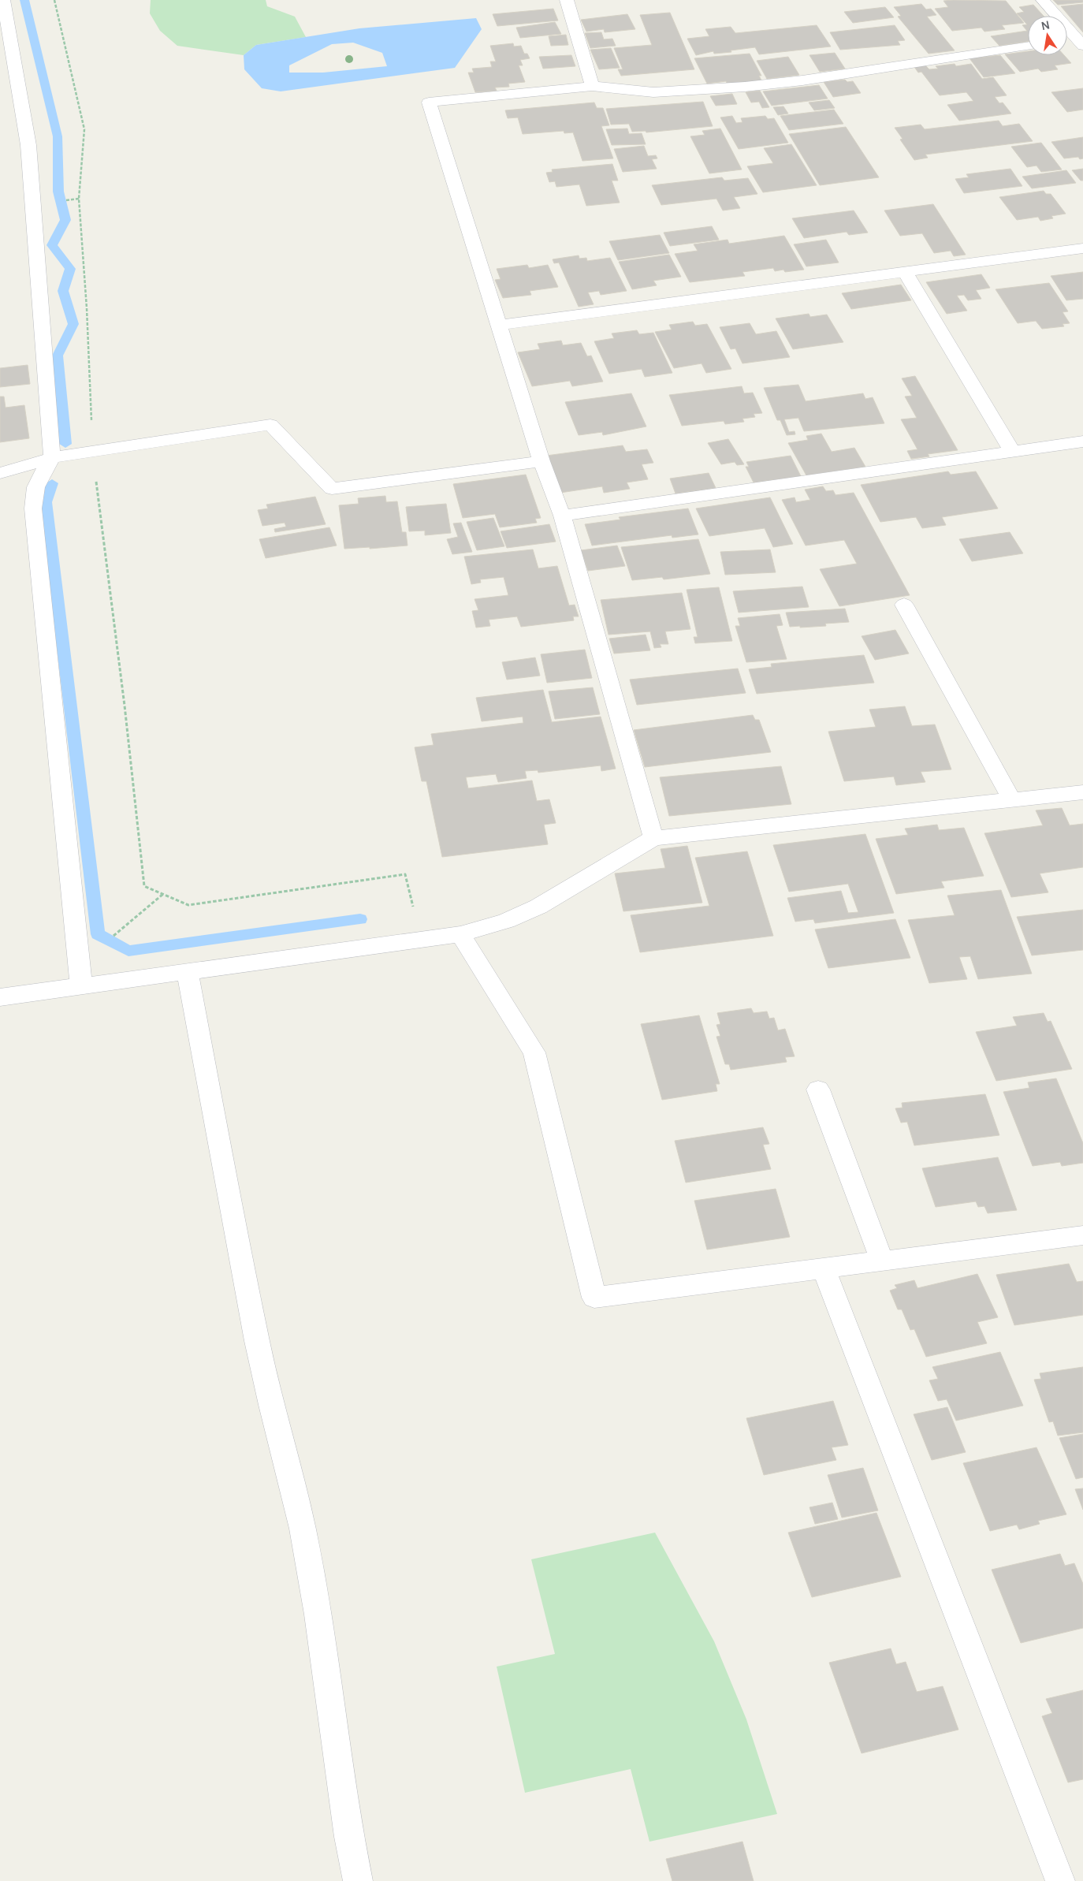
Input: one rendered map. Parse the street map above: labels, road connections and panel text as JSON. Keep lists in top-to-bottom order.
{
  "north": "top"
}
